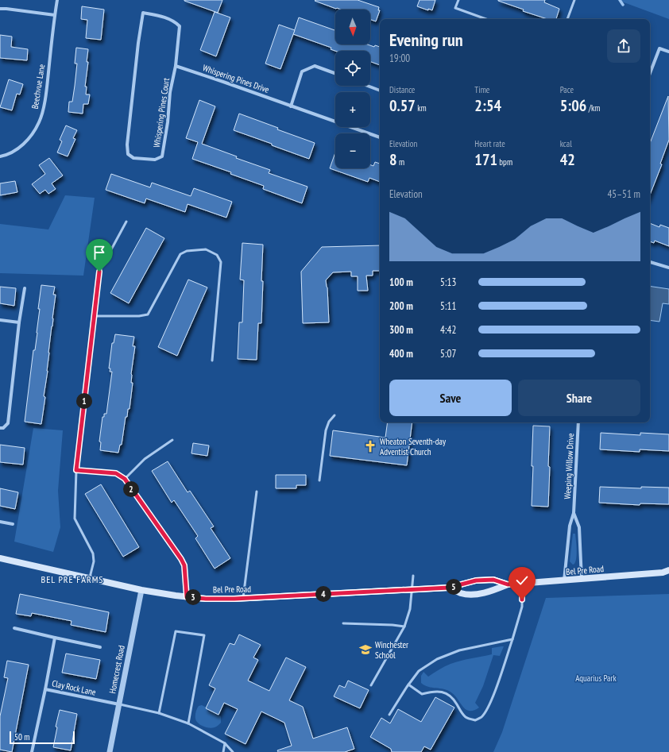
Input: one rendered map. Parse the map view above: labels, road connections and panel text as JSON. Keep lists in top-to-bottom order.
{
  "streets": {
    "main road": ["Bel Pre Road"],
    "street": [
      "Whispering Pines Drive",
      "Beechvue Lane",
      "Whispering Pines Court",
      "Weeping Willow Drive",
      "Homecrest Road",
      "Clay Rock Lane"
    ]
  },
  "crossings": [
    ["Whispering Pines Drive", "Whispering Pines Court"],
    ["Weeping Willow Drive", "Bel Pre Road"],
    ["Bel Pre Road", "Homecrest Road"],
    ["Homecrest Road", "Clay Rock Lane"]
  ],
  "districts": ["BEL PRE FARMS"],
  "parks": ["Aquarius Park"],
  "places": {
    "church": ["Wheaton Seventh-day Adventist Church"],
    "school or university": ["Winchester School"]
  },
  "scale_bar": "50 m",
  "north": "bottom",
  "page": {
    "map_buttons": ["+", "−"],
    "heading": ["Evening run", "19:00"],
    "stats": [
      ["Distance", "0.57 km"],
      ["Time", "2:54"],
      ["Pace", "5:06 /km"],
      ["Elevation", "8 m"],
      ["Heart rate", "171 bpm"],
      ["kcal", "42"]
    ],
    "chart": ["Elevation", "45–51 m"],
    "list": [
      {
        "name": "100 m",
        "note": "5:13"
      },
      {
        "name": "200 m",
        "note": "5:11"
      },
      {
        "name": "300 m",
        "note": "4:42"
      },
      {
        "name": "400 m",
        "note": "5:07"
      }
    ],
    "buttons": ["Save", "Share"],
    "pins": [
      "1",
      "2",
      "5",
      "4",
      "3"
    ],
    "scale": "50 m"
  }
}
